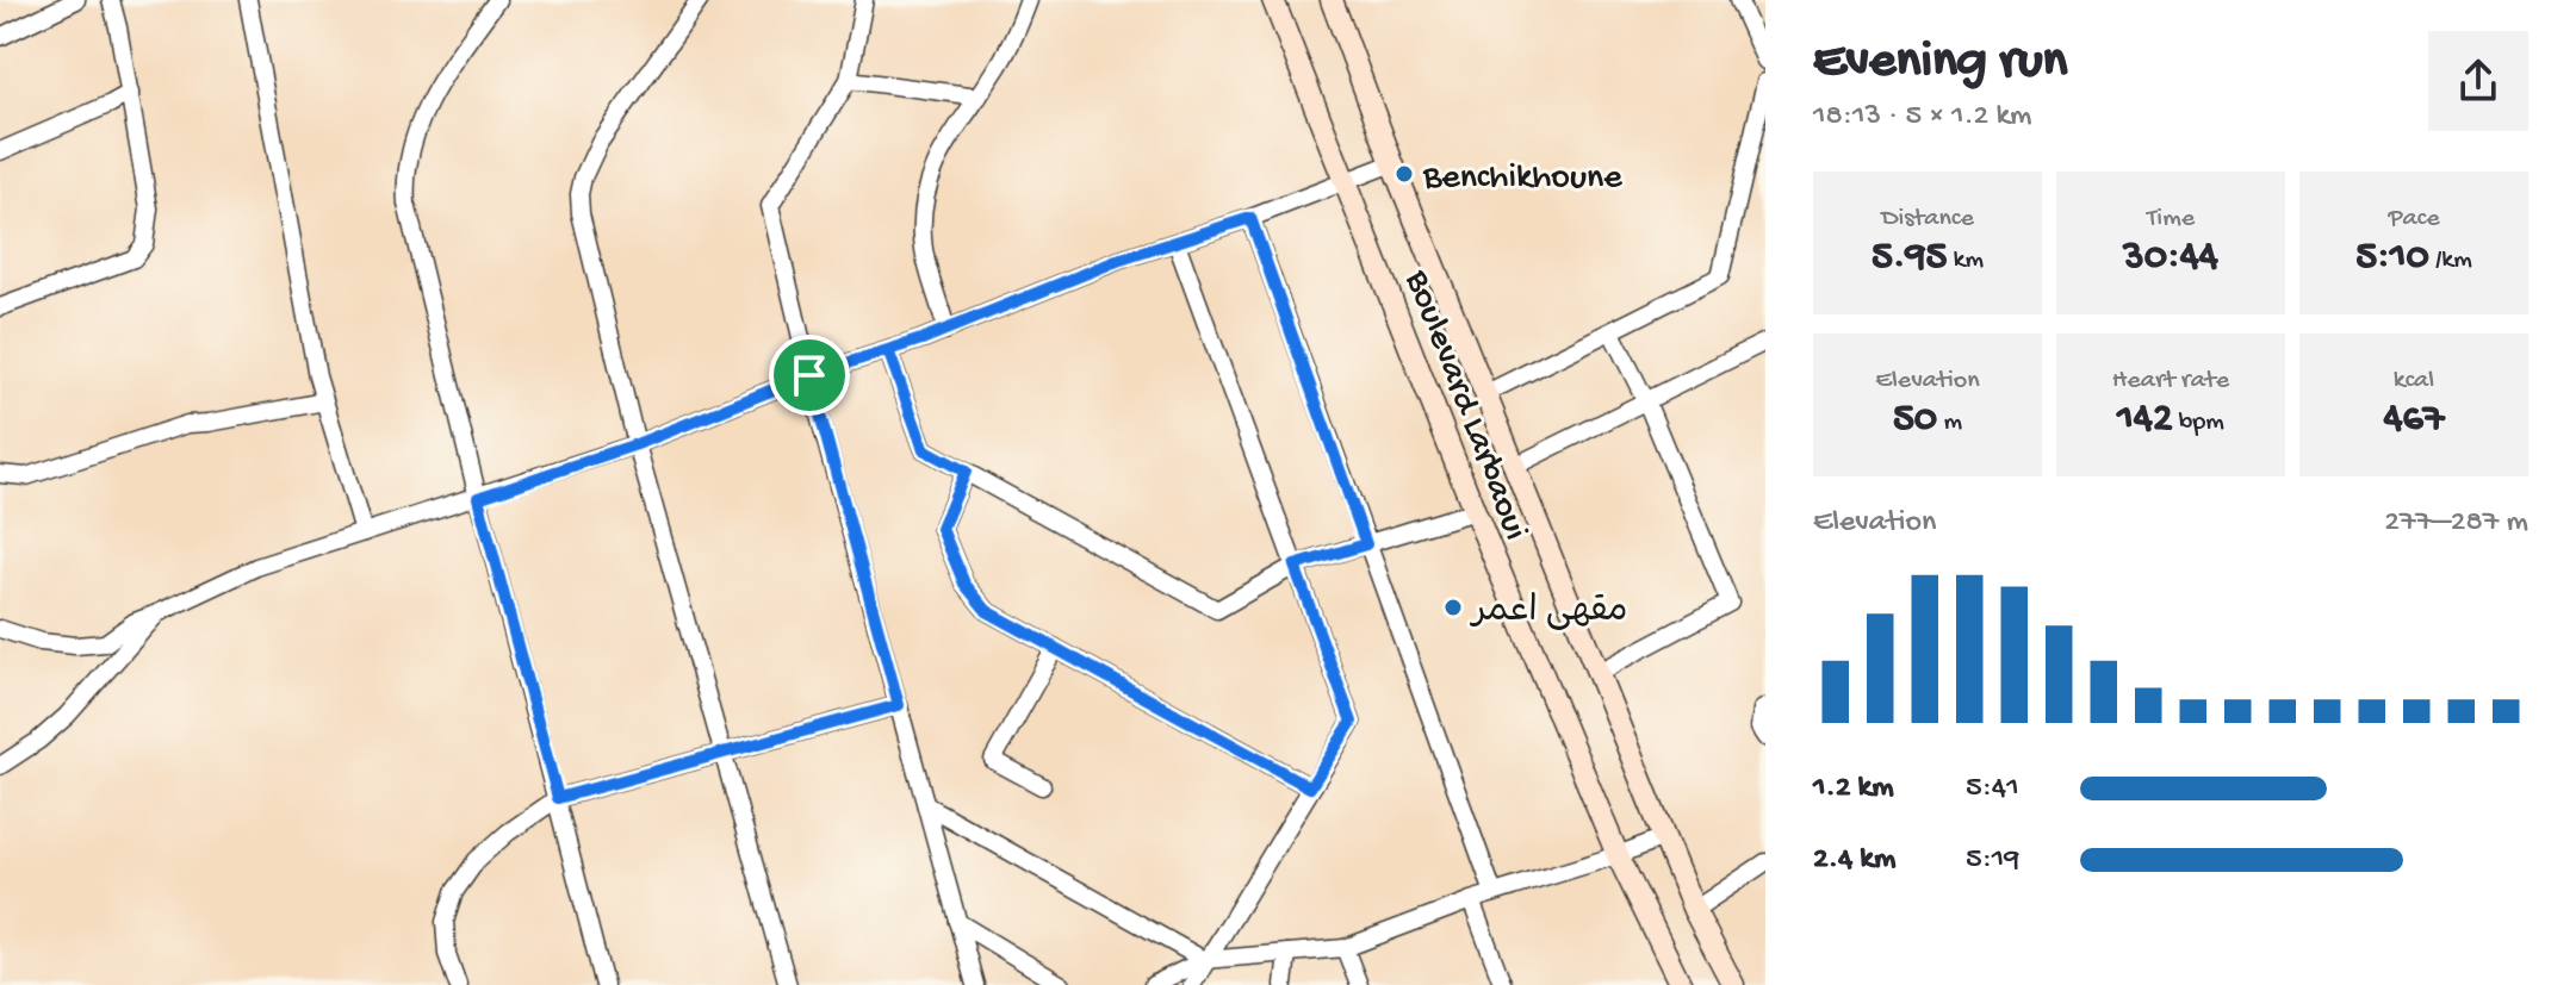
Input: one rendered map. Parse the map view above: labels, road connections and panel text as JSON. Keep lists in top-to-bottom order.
{
  "streets": {
    "main road": ["Boulevard Larbaoui"]
  },
  "places": ["Benchikhoune", "مقهى اعمر"],
  "page": {
    "heading": ["Evening run", "18:13 · 5 × 1.2 km"],
    "stats": [
      ["Distance", "5.95 km"],
      ["Time", "30:44"],
      ["Pace", "5:10 /km"],
      ["Elevation", "50 m"],
      ["Heart rate", "142 bpm"],
      ["kcal", "467"]
    ],
    "chart": ["Elevation", "277–287 m"],
    "list": [
      {
        "name": "1.2 km",
        "note": "5:41"
      },
      {
        "name": "2.4 km",
        "note": "5:19"
      }
    ]
  }
}
